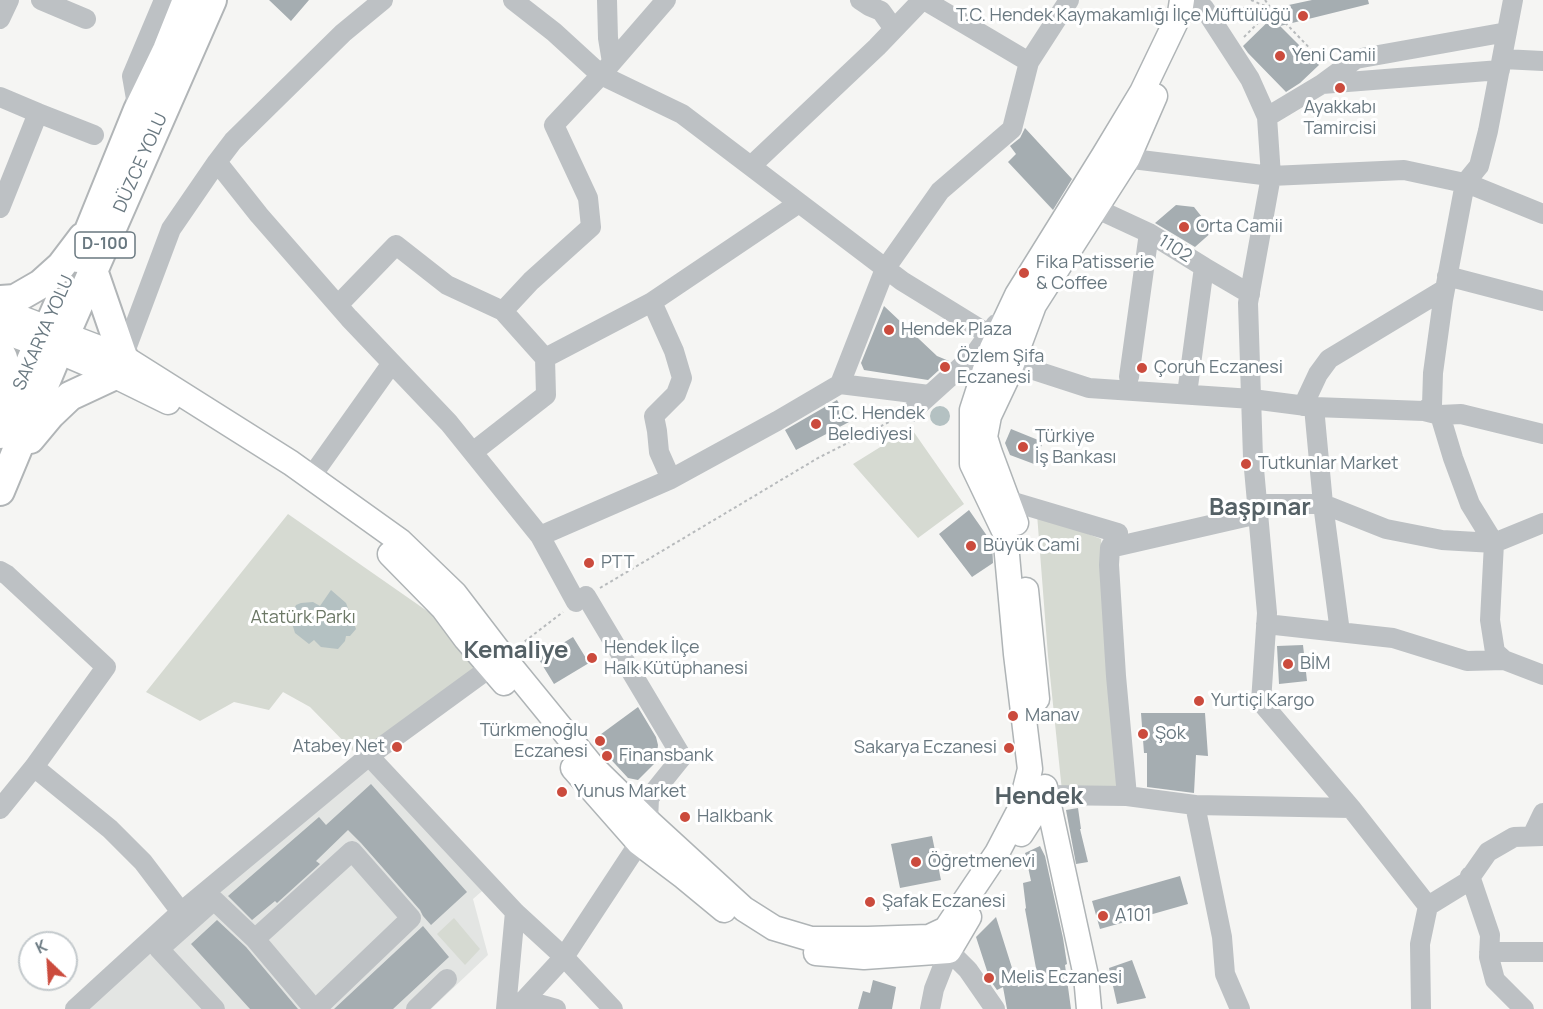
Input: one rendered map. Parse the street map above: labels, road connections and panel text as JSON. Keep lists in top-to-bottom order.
{
  "streets": {
    "highway": ["DÜZCE YOLU", "D-100", "SAKARYA YOLU"],
    "street": ["1102"]
  },
  "crossings": [
    ["DÜZCE YOLU", "SAKARYA YOLU"]
  ],
  "districts": ["Başpınar", "Kemaliye", "Hendek"],
  "parks": ["Atatürk Parkı"],
  "places": [
    "T.C. Hendek Kaymakamlığı İlçe Müftülüğü",
    "Yeni Camii",
    "Ayakkabı Tamircisi",
    "Orta Camii",
    "Fika Patisserie & Coffee",
    "Hendek Plaza",
    "Özlem Şifa Eczanesi",
    "Çoruh Eczanesi",
    "T.C. Hendek Belediyesi",
    "Türkiye İş Bankası",
    "Tutkunlar Market",
    "Büyük Cami",
    "PTT",
    "Hendek İlçe Halk Kütüphanesi",
    "BİM",
    "Yurtiçi Kargo",
    "Manav",
    "Şok",
    "Türkmenoğlu Eczanesi",
    "Atabey Net",
    "Sakarya Eczanesi",
    "Finansbank",
    "Yunus Market",
    "Halkbank",
    "Öğretmenevi",
    "Şafak Eczanesi",
    "A101",
    "Melis Eczanesi"
  ],
  "north": "top left"
}
